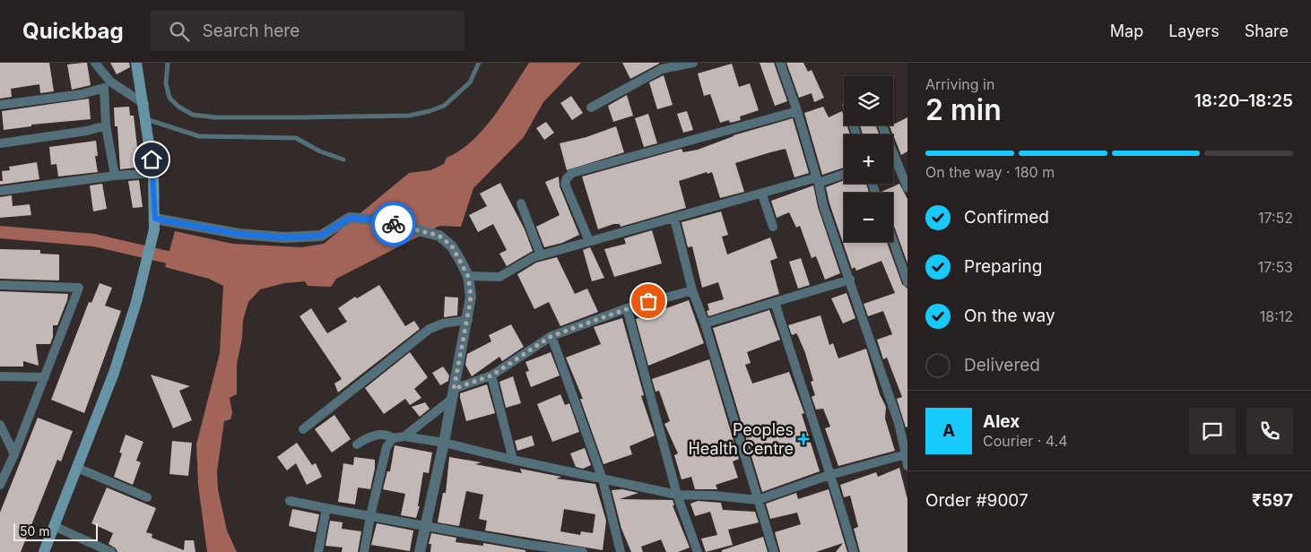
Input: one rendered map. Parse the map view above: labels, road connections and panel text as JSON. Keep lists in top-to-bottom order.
{
  "places": {
    "health": ["Peoples Health Centre"]
  },
  "scale_bar": "50 m",
  "page": {
    "header": "Quickbag",
    "search": "Search here",
    "nav": ["Map", "Layers", "Share"],
    "heading": ["2 min", "Arriving in", "18:20–18:25"],
    "panel": [
      "Alex",
      "Courier · 4.4",
      "Order #9007",
      "₹597"
    ],
    "map_buttons": ["+", "−"],
    "bar": "On the way · 180 m",
    "list": [
      ["Confirmed", "17:52"],
      ["Preparing", "17:53"],
      ["On the way", "18:12"],
      "Delivered"
    ],
    "round": "A",
    "scale": "50 m"
  }
}
